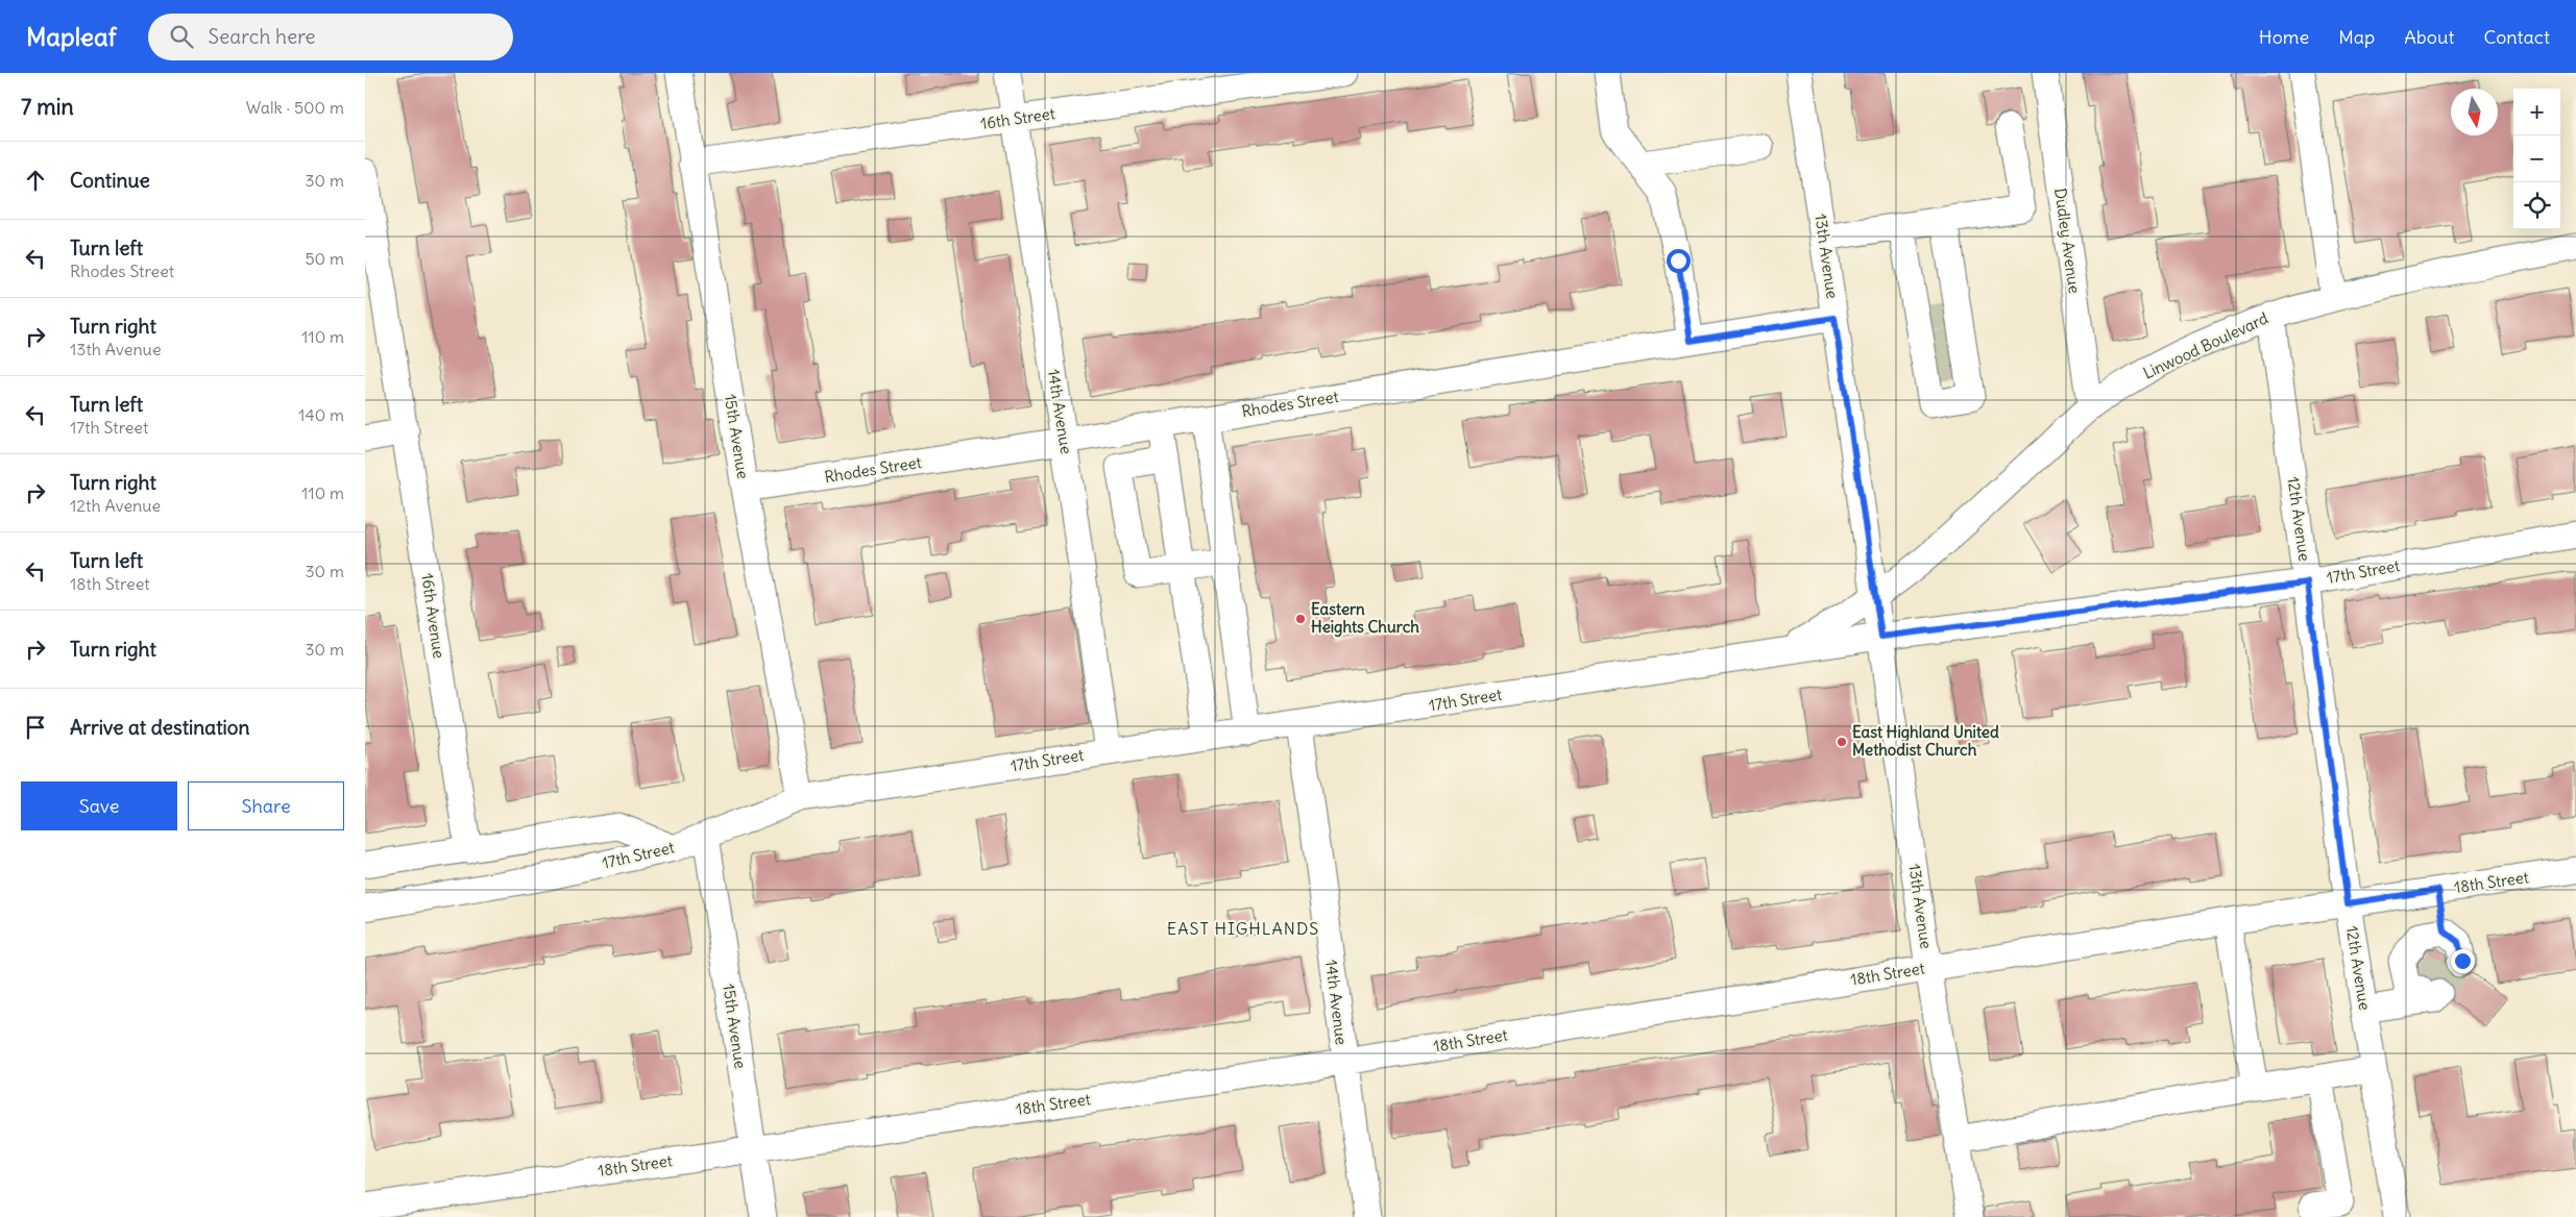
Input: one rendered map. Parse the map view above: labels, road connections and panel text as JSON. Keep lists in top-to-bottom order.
{
  "streets": {
    "street": [
      "16th Street",
      "Dudley Avenue",
      "13th Avenue",
      "Linwood Boulevard",
      "Rhodes Street",
      "14th Avenue",
      "15th Avenue",
      "12th Avenue",
      "17th Street",
      "16th Avenue",
      "18th Street"
    ]
  },
  "crossings": [
    ["16th Street", "14th Avenue"],
    ["16th Street", "15th Avenue"],
    ["Dudley Avenue", "Linwood Boulevard"],
    ["13th Avenue", "Linwood Boulevard"],
    ["13th Avenue", "Rhodes Street"],
    ["13th Avenue", "17th Street"],
    ["13th Avenue", "18th Street"],
    ["Linwood Boulevard", "12th Avenue"],
    ["Rhodes Street", "14th Avenue"],
    ["Rhodes Street", "15th Avenue"],
    ["14th Avenue", "17th Street"],
    ["14th Avenue", "18th Street"],
    ["15th Avenue", "17th Street"],
    ["15th Avenue", "18th Street"],
    ["12th Avenue", "17th Street"],
    ["12th Avenue", "18th Street"]
  ],
  "districts": ["EAST HIGHLANDS"],
  "places": ["Eastern Heights Church", "East Highland United Methodist Church"],
  "north": "bottom",
  "page": {
    "header": "Mapleaf",
    "search": "Search here",
    "nav": [
      "Home",
      "Map",
      "About",
      "Contact"
    ],
    "heading": ["7 min", "Walk · 500 m"],
    "map_buttons": ["+", "−"],
    "list": [
      ["Continue", "30 m"],
      ["Turn left", "Rhodes Street", "50 m"],
      ["Turn right", "13th Avenue", "110 m"],
      ["Turn left", "17th Street", "140 m"],
      ["Turn right", "12th Avenue", "110 m"],
      ["Turn left", "18th Street", "30 m"],
      ["Turn right", "30 m"],
      "Arrive at destination"
    ],
    "buttons": ["Save", "Share"]
  }
}
